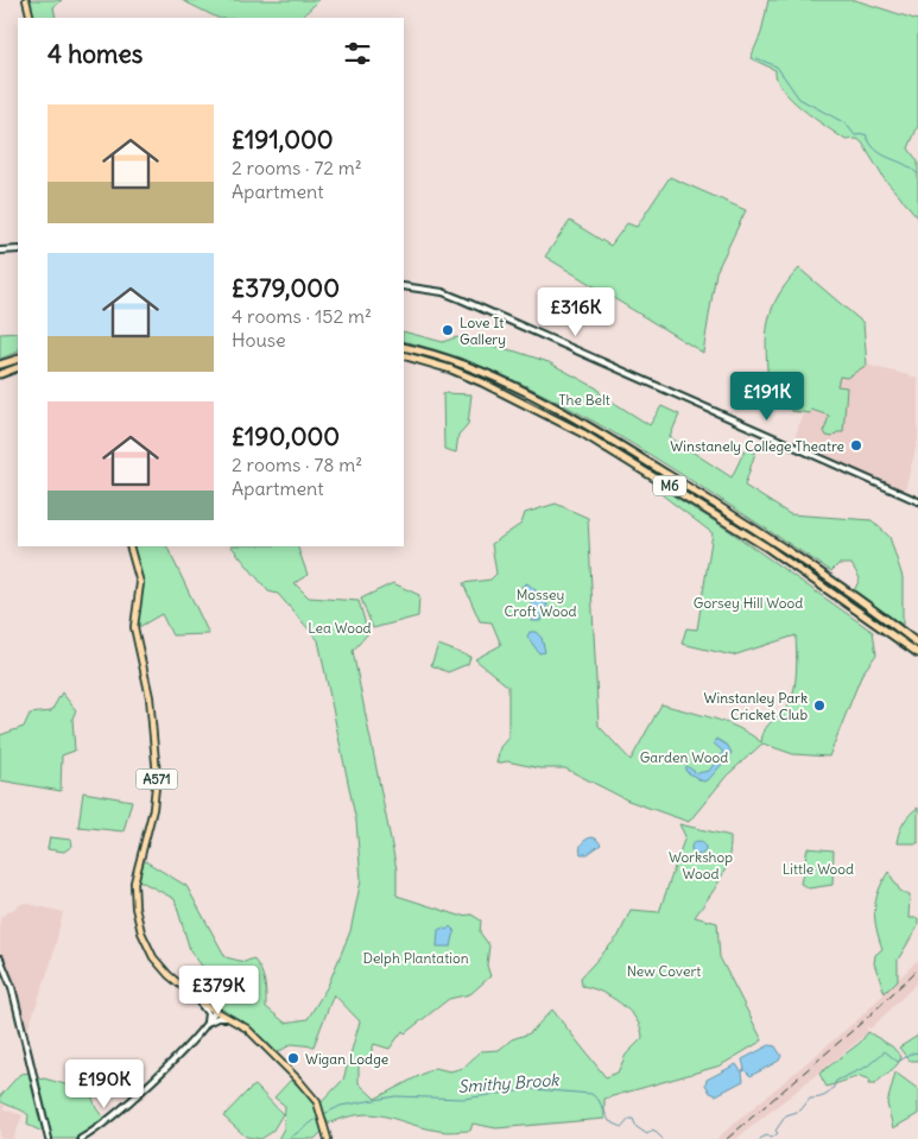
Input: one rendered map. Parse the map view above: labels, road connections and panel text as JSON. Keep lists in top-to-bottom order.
{
  "streets": {
    "highway": ["M6"],
    "main road": ["A571"]
  },
  "water": ["Smithy Brook"],
  "parks": [
    "The Belt",
    "Mossey Croft Wood",
    "Gorsey Hill Wood",
    "Lea Wood",
    "Garden Wood",
    "Workshop Wood",
    "Little Wood",
    "Delph Plantation",
    "New Covert"
  ],
  "places": [
    "Love It Gallery",
    "Winstanely College Theatre",
    "Winstanley Park Cricket Club",
    "Wigan Lodge"
  ],
  "page": {
    "heading": "4 homes",
    "list": [
      {
        "name": "£191,000",
        "note": "2 rooms · 72 m² · Apartment"
      },
      {
        "name": "£379,000",
        "note": "4 rooms · 152 m² · House"
      },
      {
        "name": "£190,000",
        "note": "2 rooms · 78 m² · Apartment"
      }
    ],
    "price": [
      "£316K",
      "£191K",
      "£379K",
      "£190K"
    ]
  }
}
